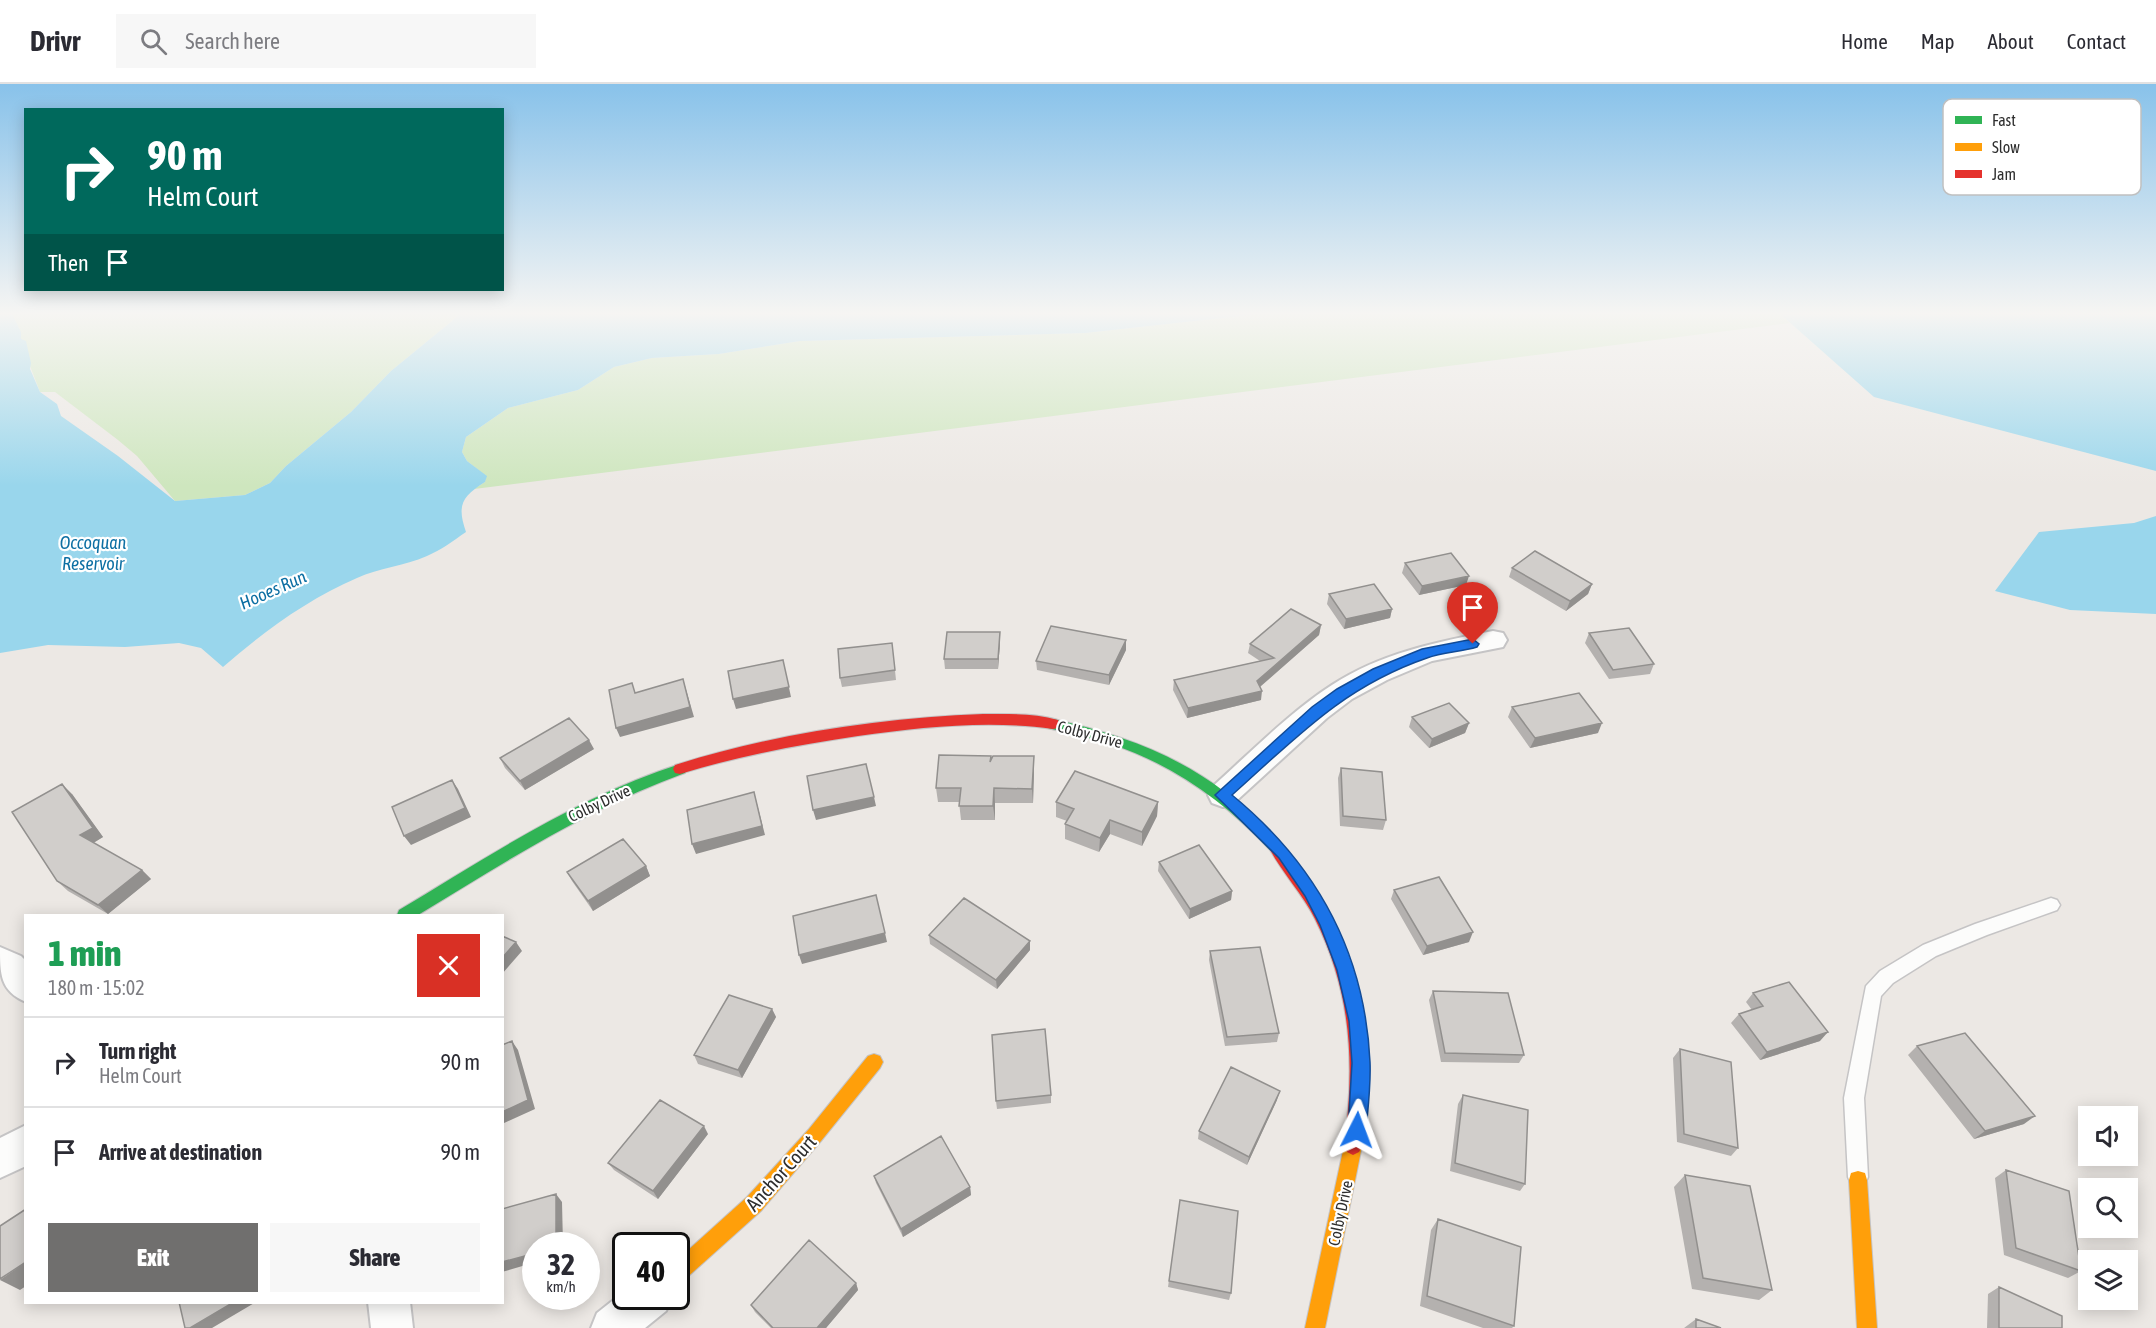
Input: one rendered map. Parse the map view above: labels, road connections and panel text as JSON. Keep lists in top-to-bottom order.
{
  "streets": {
    "street": ["Colby Drive", "Anchor Court"]
  },
  "water": ["Occoquan Reservoir", "Hooes Run"],
  "legend": ["Fast", "Slow", "Jam"],
  "page": {
    "header": "Drivr",
    "search": "Search here",
    "nav": [
      "Home",
      "Map",
      "About",
      "Contact"
    ],
    "turn": ["90 m", "Helm Court"],
    "then": "Then",
    "heading": ["1 min", "180 m · 15:02"],
    "list": [
      {
        "name": "Turn right",
        "note": "Helm Court",
        "value": "90 m"
      },
      {
        "name": "Arrive at destination",
        "value": "90 m"
      }
    ],
    "buttons": ["Exit", "Share"],
    "speed": "32 km/h",
    "limit": "40"
  }
}
